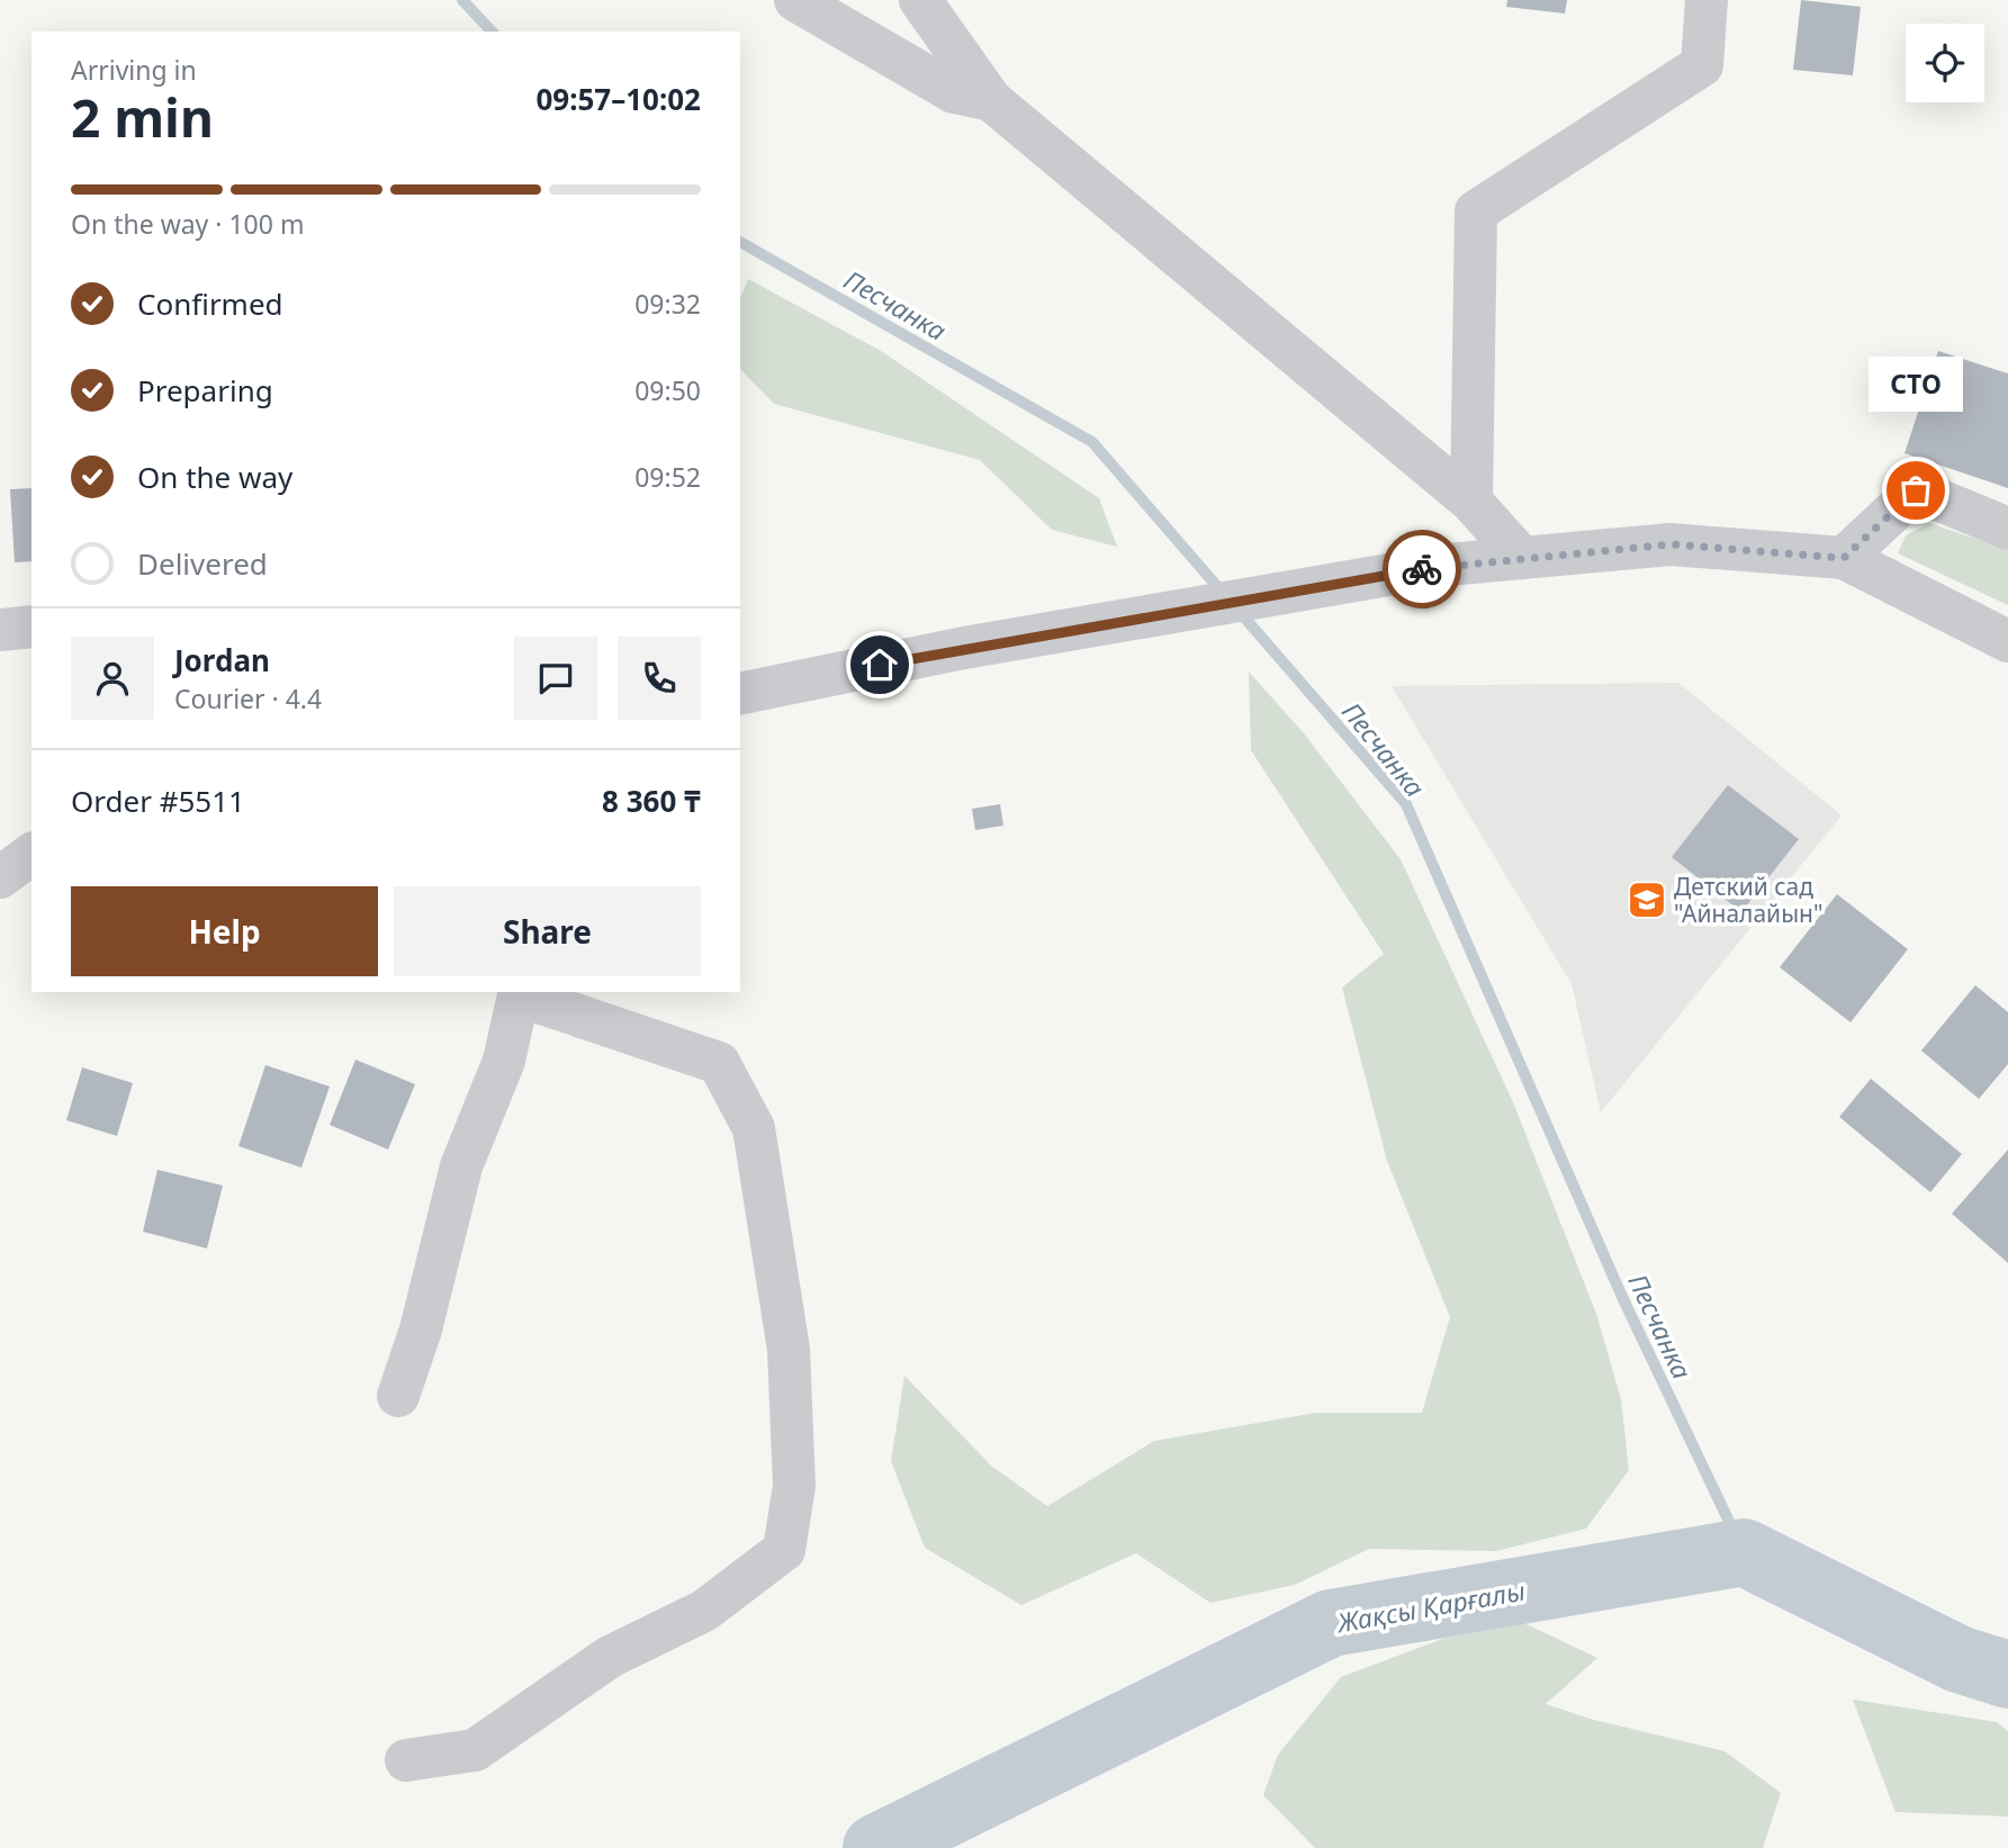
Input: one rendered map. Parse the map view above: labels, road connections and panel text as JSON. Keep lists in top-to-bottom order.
{
  "water": ["Песчанка", "Жақсы Қарғалы"],
  "places": {
    "other": ["СТО"],
    "school or university": ["Детский сад \"Айналайын\""]
  },
  "page": {
    "heading": ["2 min", "Arriving in", "09:57–10:02"],
    "panel": [
      "Jordan",
      "Courier · 4.4",
      "Order #5511",
      "8 360 ₸"
    ],
    "bar": "On the way · 100 m",
    "list": [
      ["Confirmed", "09:32"],
      ["Preparing", "09:50"],
      ["On the way", "09:52"],
      "Delivered"
    ],
    "bubble": "СТО",
    "buttons": ["Help", "Share"]
  }
}
